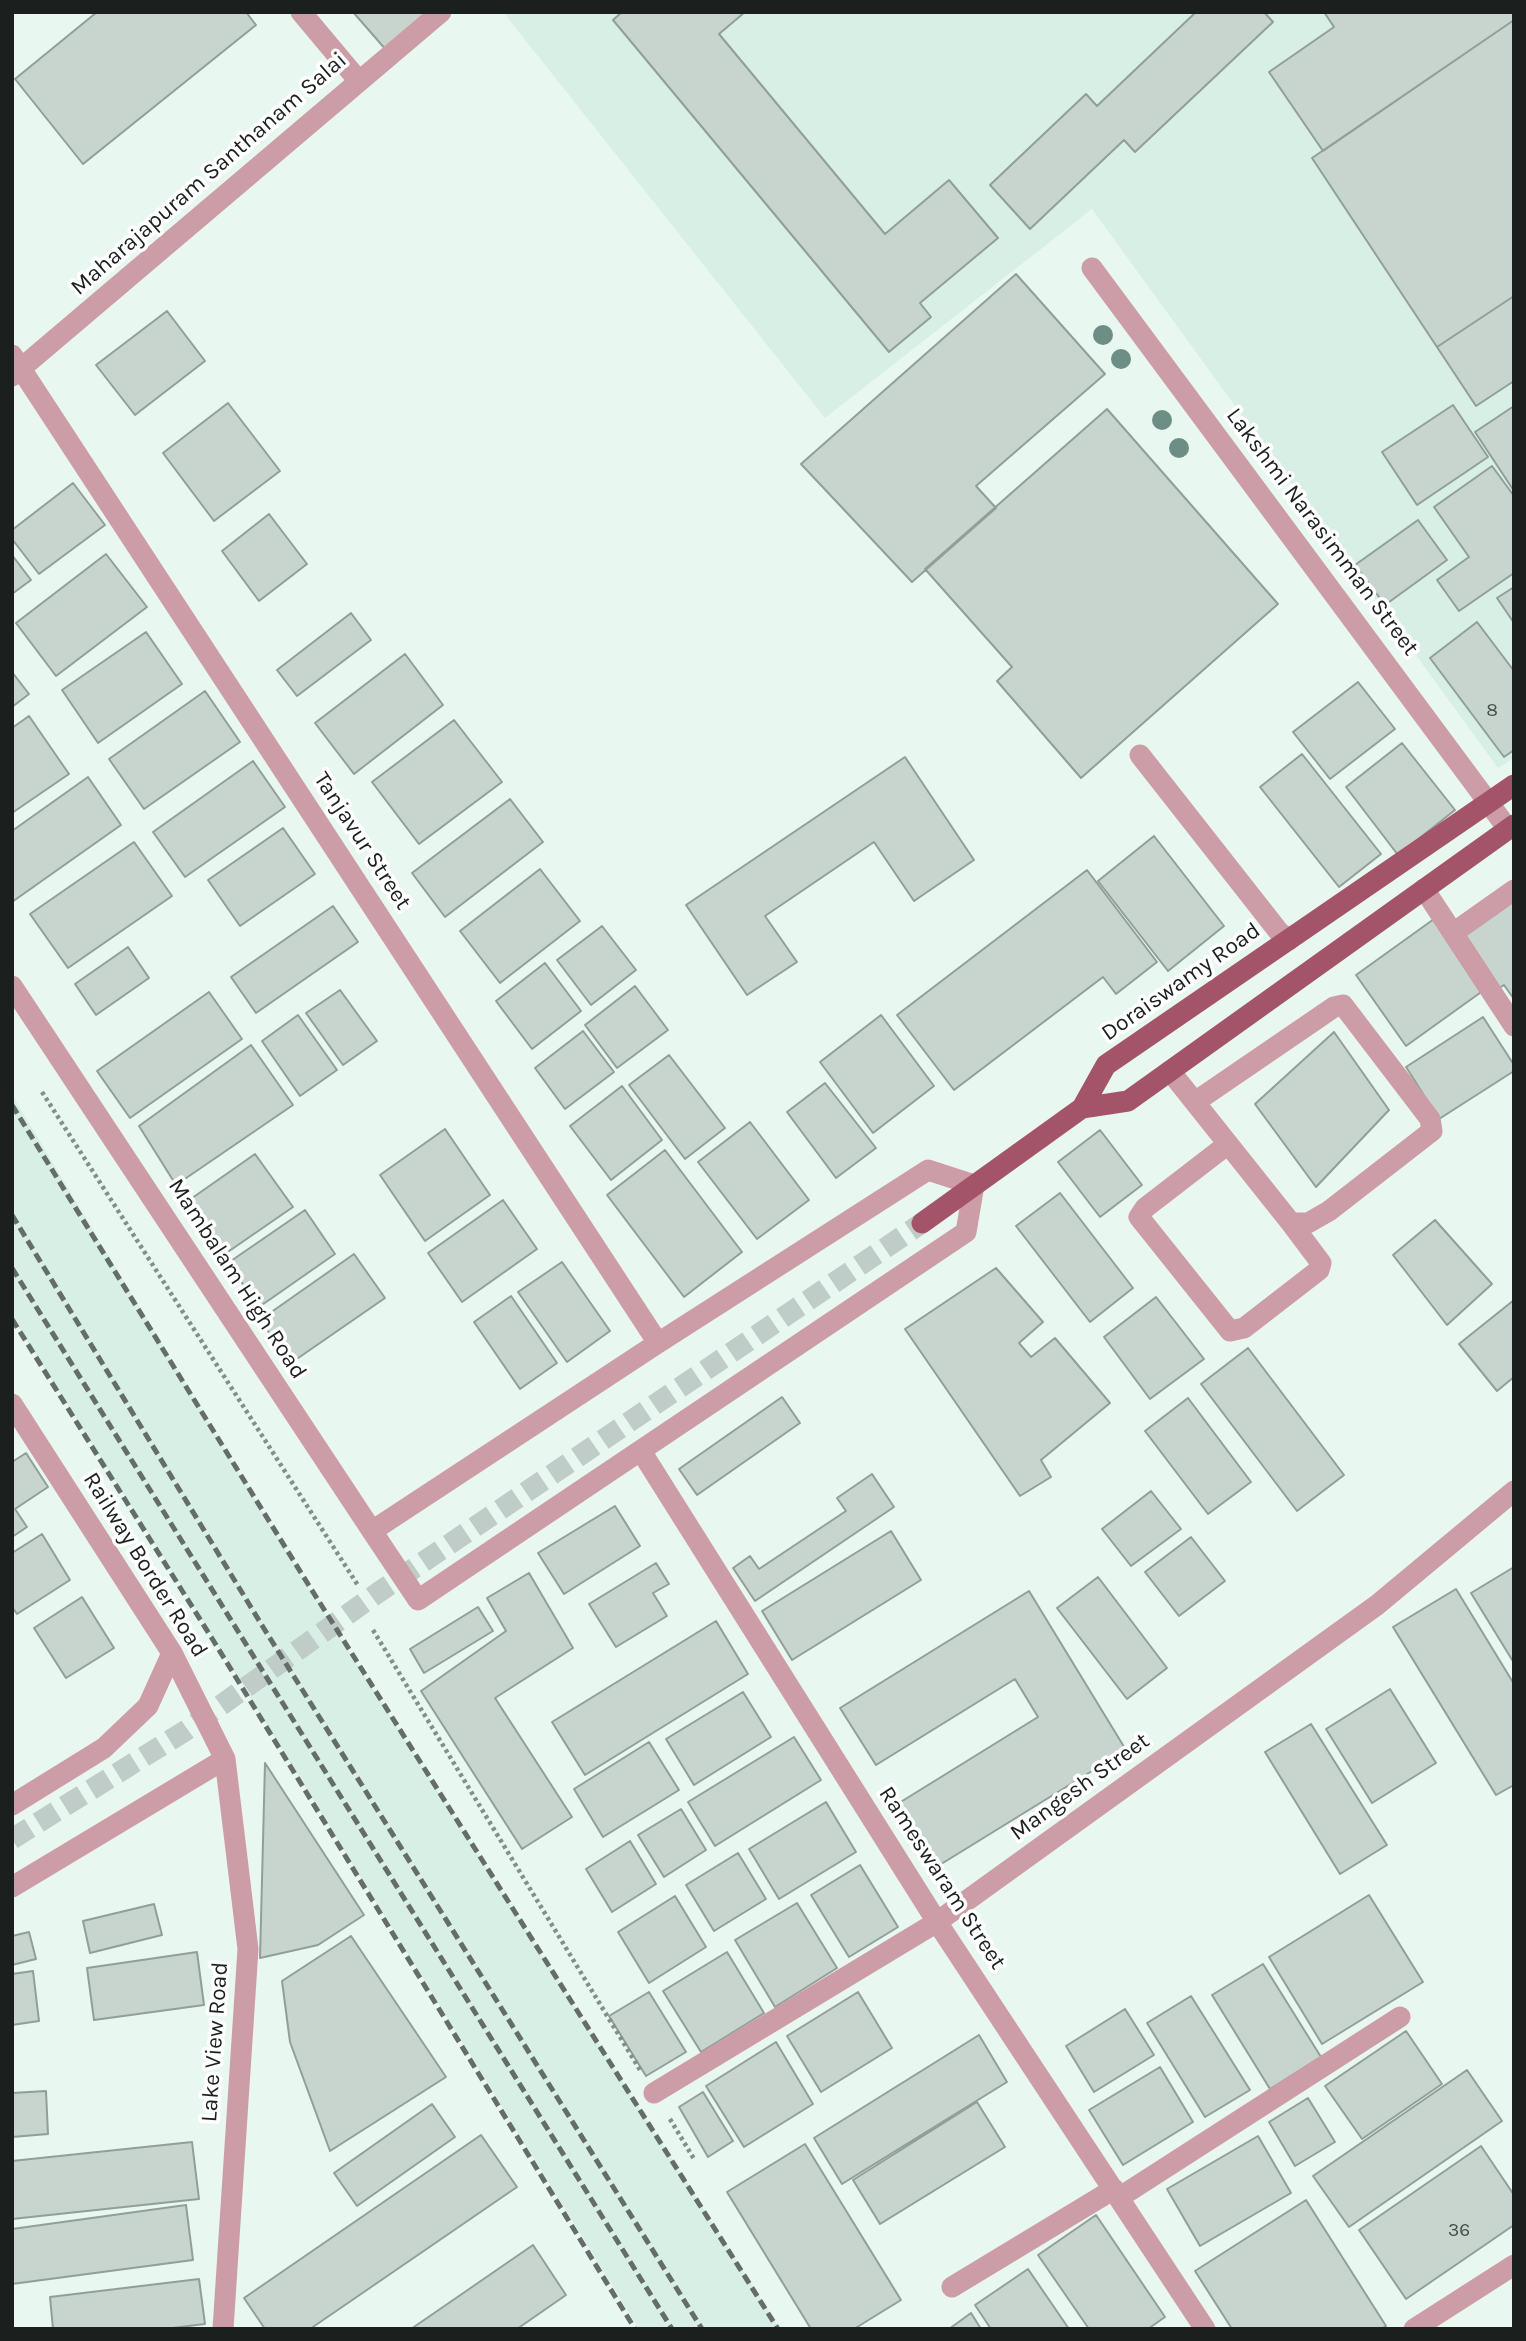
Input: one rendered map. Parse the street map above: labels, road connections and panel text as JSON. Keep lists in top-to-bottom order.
{
  "streets": {
    "main road": ["Doraiswamy Road"],
    "street": [
      "Maharajapuram Santhanam Salai",
      "Lakshmi Narasimman Street",
      "Tanjavur Street",
      "Mambalam High Road",
      "Railway Border Road",
      "Mangesh Street",
      "Rameswaram Street",
      "Lake View Road"
    ]
  },
  "crossings": [
    ["Maharajapuram Santhanam Salai", "Tanjavur Street"],
    ["Lakshmi Narasimman Street", "Doraiswamy Road"],
    ["Mambalam High Road", "Rameswaram Street"],
    ["Railway Border Road", "Lake View Road"],
    ["Mangesh Street", "Rameswaram Street"]
  ],
  "house_numbers": ["8", "36"]
}
